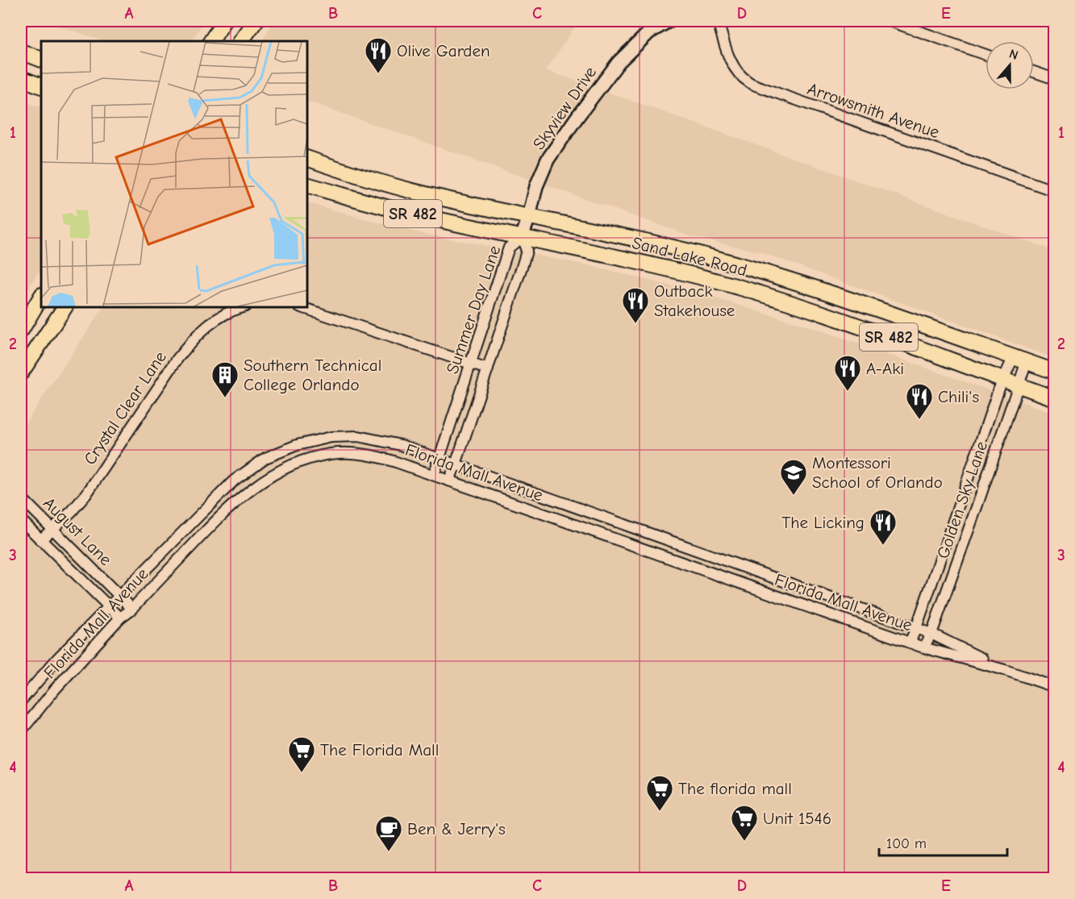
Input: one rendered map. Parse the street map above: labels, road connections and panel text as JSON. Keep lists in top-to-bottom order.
{
  "streets": {
    "main road": ["SR 482", "Sand Lake Road"],
    "street": [
      "Skyview Drive",
      "Arrowsmith Avenue",
      "Summer Day Lane",
      "Crystal Clear Lane",
      "Florida Mall Avenue",
      "Golden Sky Lane",
      "August Lane"
    ]
  },
  "crossings": [
    ["Skyview Drive", "Sand Lake Road"],
    ["Skyview Drive", "Summer Day Lane"],
    ["Sand Lake Road", "Summer Day Lane"],
    ["Sand Lake Road", "Golden Sky Lane"],
    ["Summer Day Lane", "Florida Mall Avenue"],
    ["Crystal Clear Lane", "August Lane"],
    ["Florida Mall Avenue", "Golden Sky Lane"],
    ["Florida Mall Avenue", "August Lane"]
  ],
  "places": {
    "restaurant": [
      "Olive Garden",
      "Outback Stakehouse",
      "A-Aki",
      "Chili's",
      "The Licking"
    ],
    "building": ["Southern Technical College Orlando"],
    "school or university": ["Montessori School of Orlando"],
    "supermarket": ["The Florida Mall", "The florida mall", "Unit 1546"],
    "cafe": ["Ben & Jerry's"]
  },
  "scale_bar": "100 m",
  "north": "top",
  "grid": {
    "columns": [
      "A",
      "B",
      "C",
      "D",
      "E"
    ],
    "rows": [
      "1",
      "2",
      "3",
      "4"
    ]
  }
}
